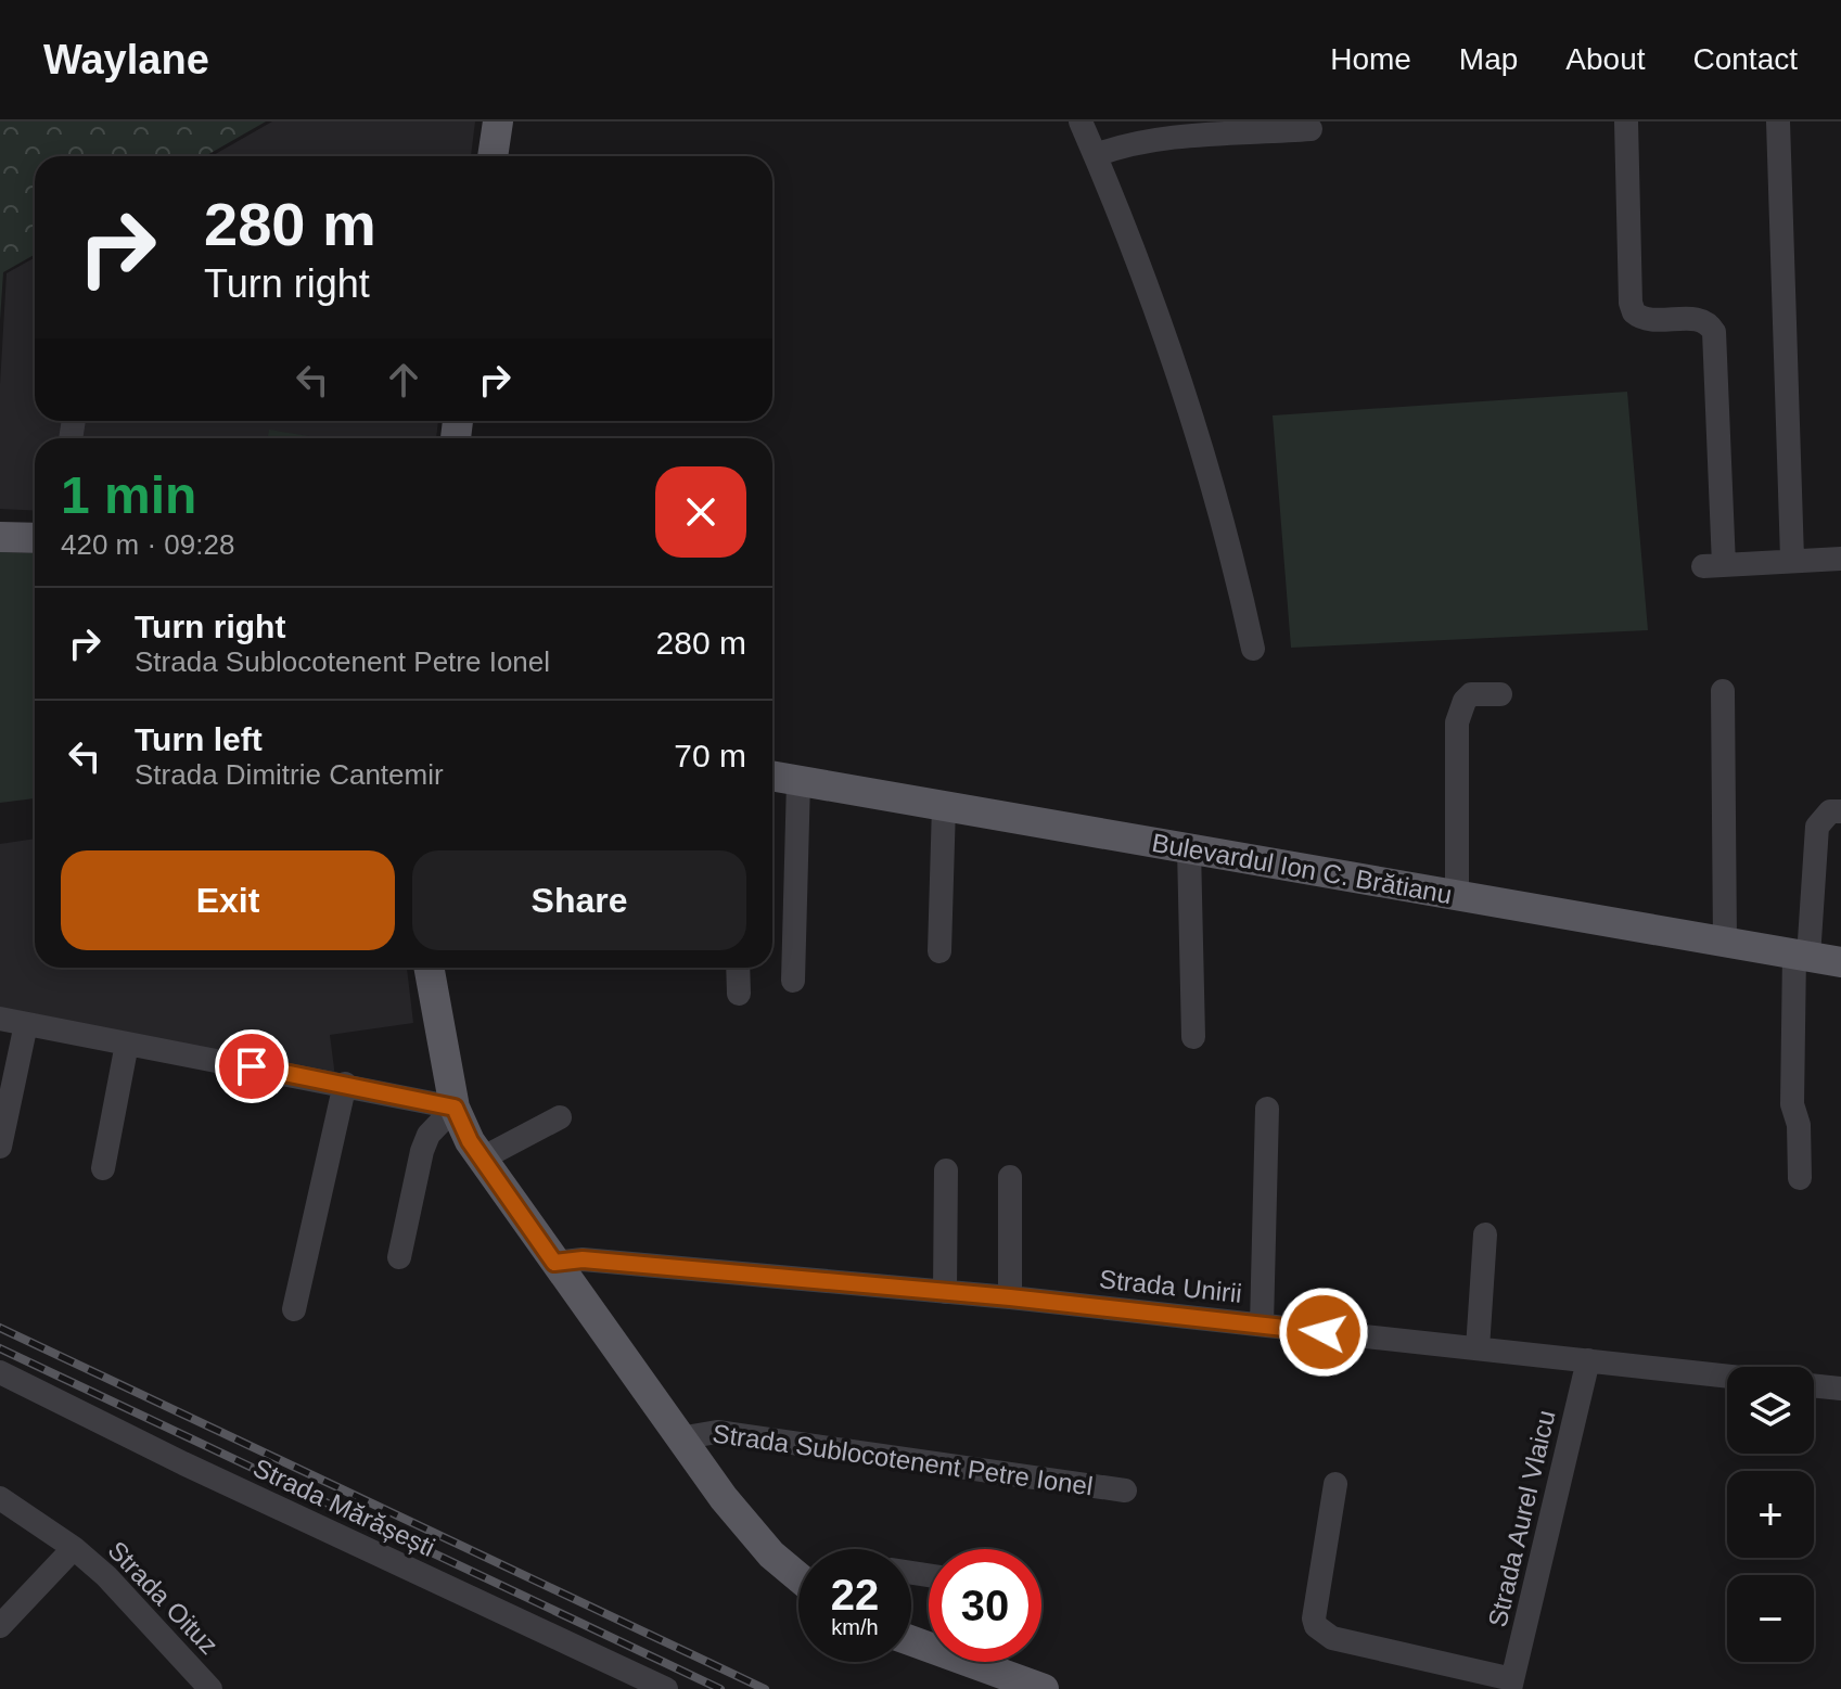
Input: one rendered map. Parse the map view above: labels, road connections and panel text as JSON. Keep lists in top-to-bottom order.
{
  "streets": {
    "main road": ["Bulevardul Ion C. Brătianu", "Strada Sublocotenent Petre Ionel"],
    "street": [
      "Strada Unirii",
      "Strada Mărășești",
      "Strada Aurel Vlaicu",
      "Strada Oituz"
    ]
  },
  "crossings": [
    ["Strada Unirii", "Strada Sublocotenent Petre Ionel"],
    ["Strada Unirii", "Strada Aurel Vlaicu"]
  ],
  "page": {
    "header": "Waylane",
    "nav": [
      "Home",
      "Map",
      "About",
      "Contact"
    ],
    "turn": ["280 m", "Turn right"],
    "heading": ["1 min", "420 m · 09:28"],
    "list": [
      {
        "name": "Turn right",
        "note": "Strada Sublocotenent Petre Ionel",
        "value": "280 m"
      },
      {
        "name": "Turn left",
        "note": "Strada Dimitrie Cantemir",
        "value": "70 m"
      }
    ],
    "buttons": ["Exit", "Share"],
    "map_buttons": ["+", "−"],
    "speed": "22 km/h",
    "limit": "30"
  }
}
